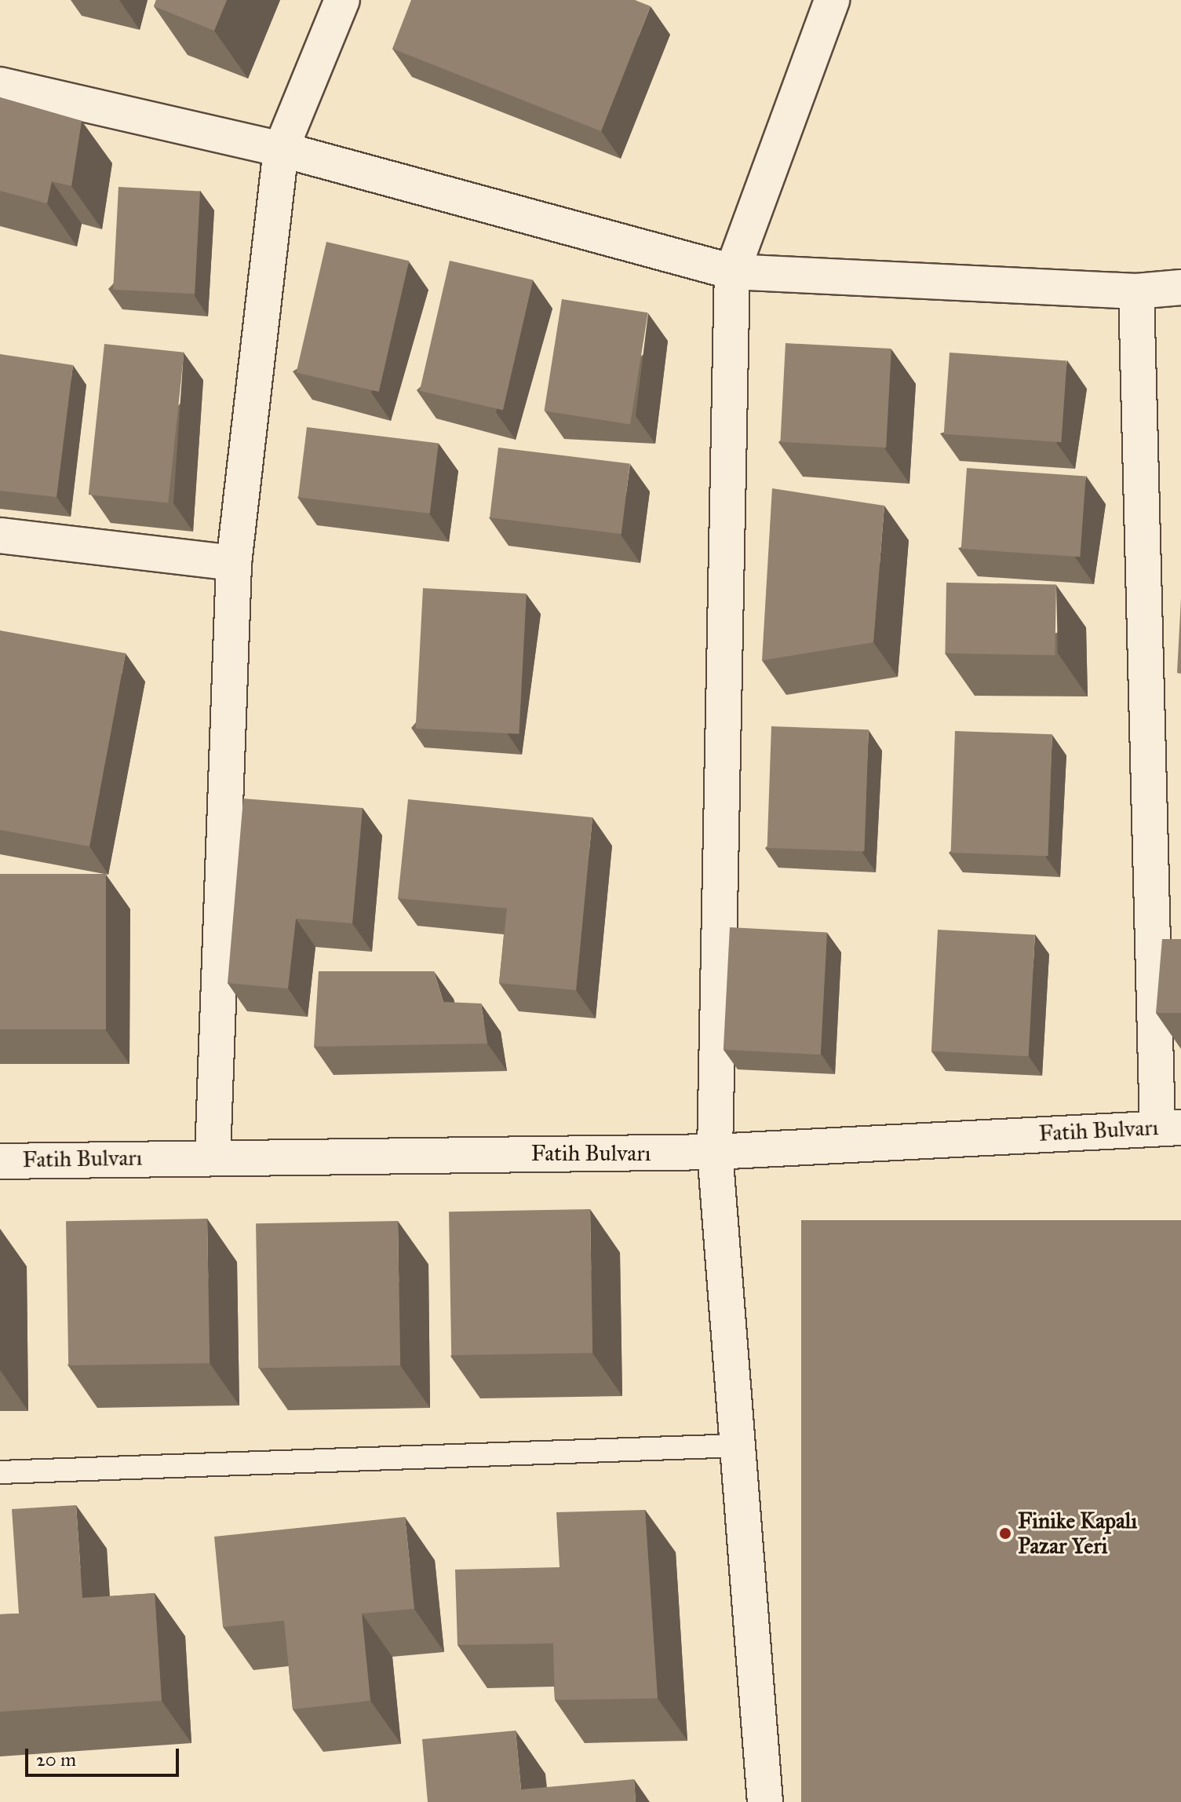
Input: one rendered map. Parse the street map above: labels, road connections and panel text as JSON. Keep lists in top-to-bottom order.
{
  "streets": {
    "street": ["Fatih Bulvarı"]
  },
  "places": ["Finike Kapalı Pazar Yeri"],
  "scale_bar": "20 m"
}
